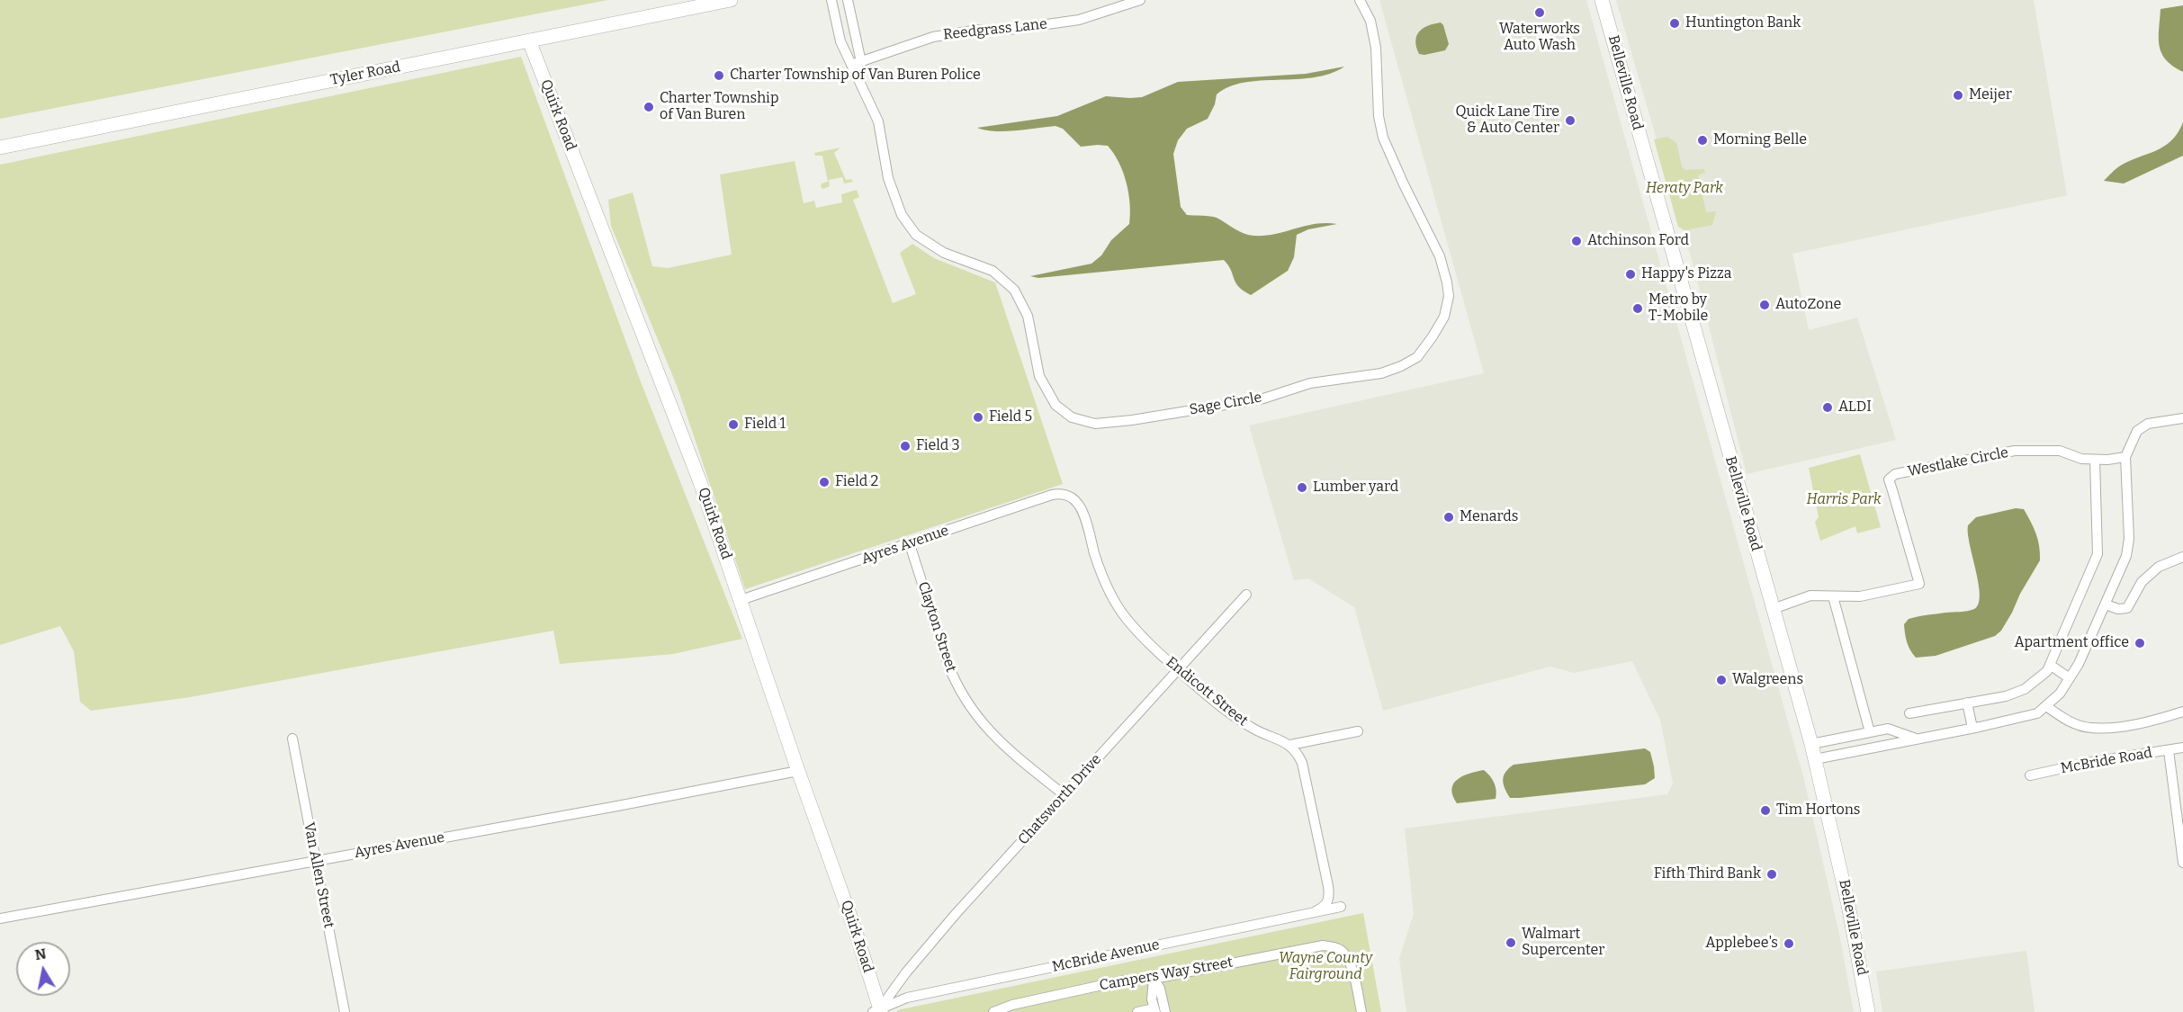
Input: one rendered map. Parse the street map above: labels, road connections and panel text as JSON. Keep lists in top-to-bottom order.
{
  "streets": {
    "street": [
      "Reedgrass Lane",
      "Tyler Road",
      "Belleville Road",
      "Quirk Road",
      "Sage Circle",
      "Westlake Circle",
      "Ayres Avenue",
      "Clayton Street",
      "Endicott Street",
      "McBride Road",
      "Chatsworth Drive",
      "Van Allen Street",
      "McBride Avenue",
      "Campers Way Street"
    ]
  },
  "crossings": [
    ["Reedgrass Lane", "Sage Circle"],
    ["Tyler Road", "Quirk Road"],
    ["Belleville Road", "Westlake Circle"],
    ["Quirk Road", "Ayres Avenue"],
    ["Quirk Road", "Chatsworth Drive"],
    ["Quirk Road", "McBride Avenue"],
    ["Ayres Avenue", "Clayton Street"],
    ["Ayres Avenue", "Endicott Street"],
    ["Ayres Avenue", "Van Allen Street"],
    ["Clayton Street", "Chatsworth Drive"],
    ["Endicott Street", "Chatsworth Drive"],
    ["Chatsworth Drive", "McBride Avenue"]
  ],
  "parks": ["Heraty Park", "Harris Park", "Wayne County Fairground"],
  "places": [
    "Waterworks Auto Wash",
    "Huntington Bank",
    "Charter Township of Van Buren Police",
    "Meijer",
    "Charter Township of Van Buren",
    "Quick Lane Tire & Auto Center",
    "Morning Belle",
    "Atchinson Ford",
    "Happy's Pizza",
    "AutoZone",
    "Metro by T-Mobile",
    "ALDI",
    "Field 5",
    "Field 1",
    "Field 3",
    "Field 2",
    "Lumber yard",
    "Menards",
    "Apartment office",
    "Walgreens",
    "Tim Hortons",
    "Fifth Third Bank",
    "Walmart Supercenter",
    "Applebee's"
  ],
  "north": "top"
}
